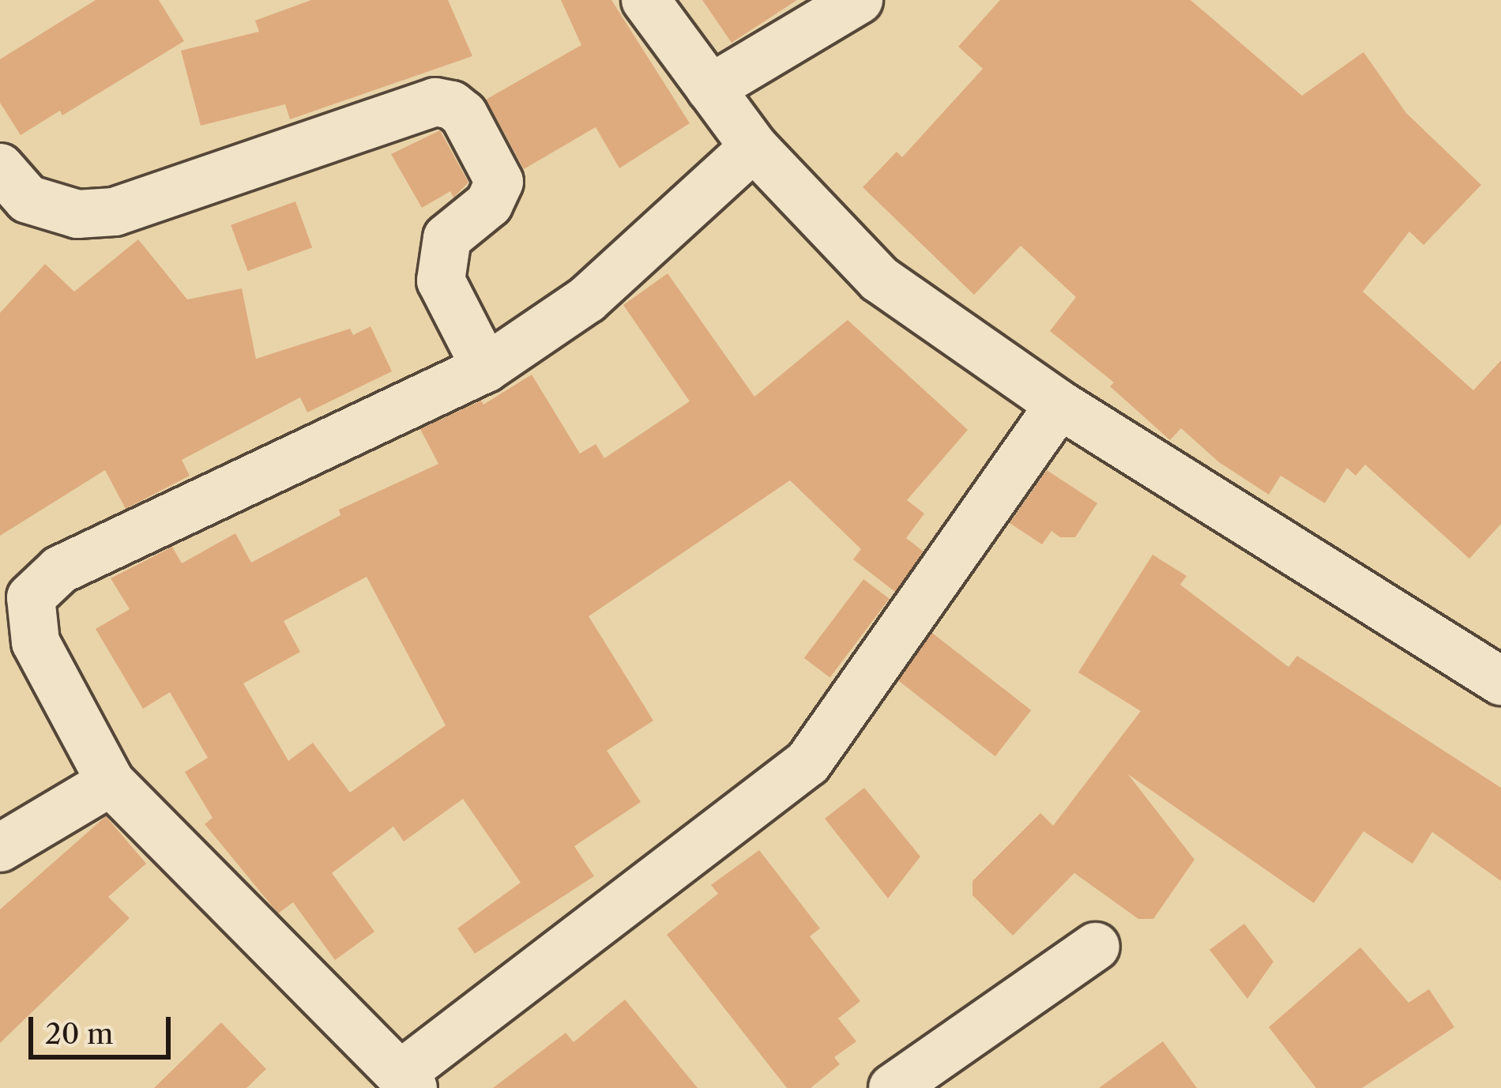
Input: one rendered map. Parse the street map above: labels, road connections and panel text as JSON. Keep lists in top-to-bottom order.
{
  "scale_bar": "20 m"
}
